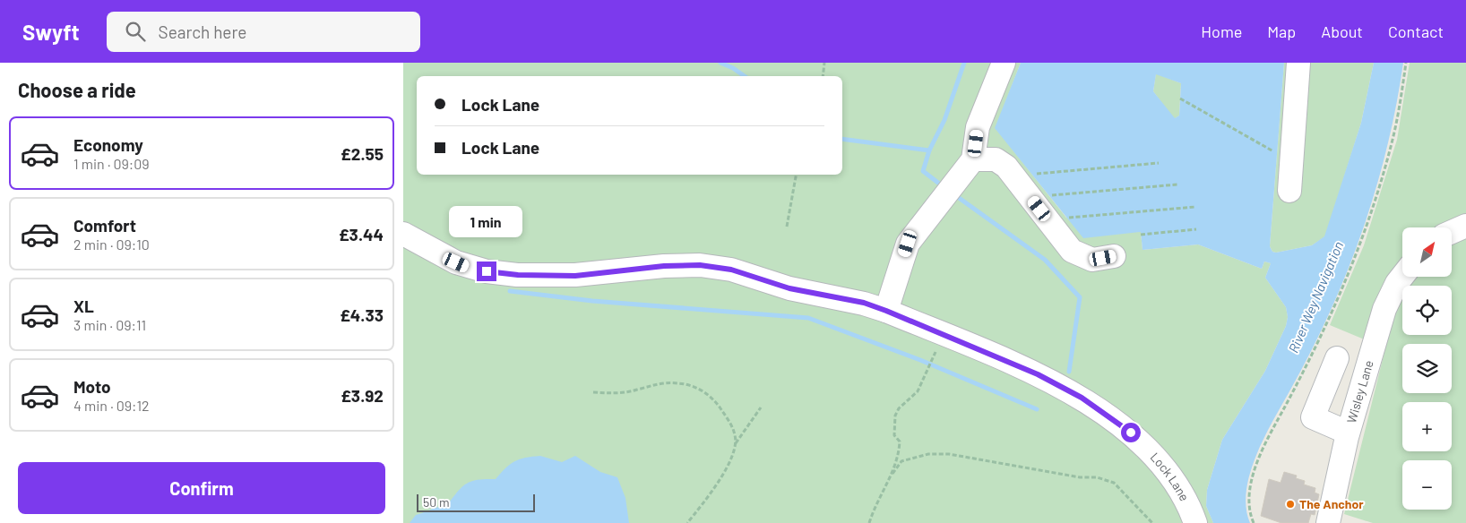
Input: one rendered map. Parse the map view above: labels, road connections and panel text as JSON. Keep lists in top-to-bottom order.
{
  "streets": {
    "street": ["Wisley Lane", "Lock Lane"]
  },
  "water": ["River Wey Navigation"],
  "places": ["The Anchor"],
  "scale_bar": "50 m",
  "north": "top right",
  "page": {
    "header": "Swyft",
    "search": "Search here",
    "nav": [
      "Home",
      "Map",
      "About",
      "Contact"
    ],
    "heading": "Choose a ride",
    "banner": ["Lock Lane", "Lock Lane"],
    "list": [
      {
        "name": "Economy",
        "note": "1 min · 09:09",
        "value": "£2.55"
      },
      {
        "name": "Comfort",
        "note": "2 min · 09:10",
        "value": "£3.44"
      },
      {
        "name": "XL",
        "note": "3 min · 09:11",
        "value": "£4.33"
      },
      {
        "name": "Moto",
        "note": "4 min · 09:12",
        "value": "£3.92"
      }
    ],
    "bubble": "1 min",
    "map_buttons": ["+", "−"],
    "buttons": "Confirm",
    "scale": "50 m"
  }
}
